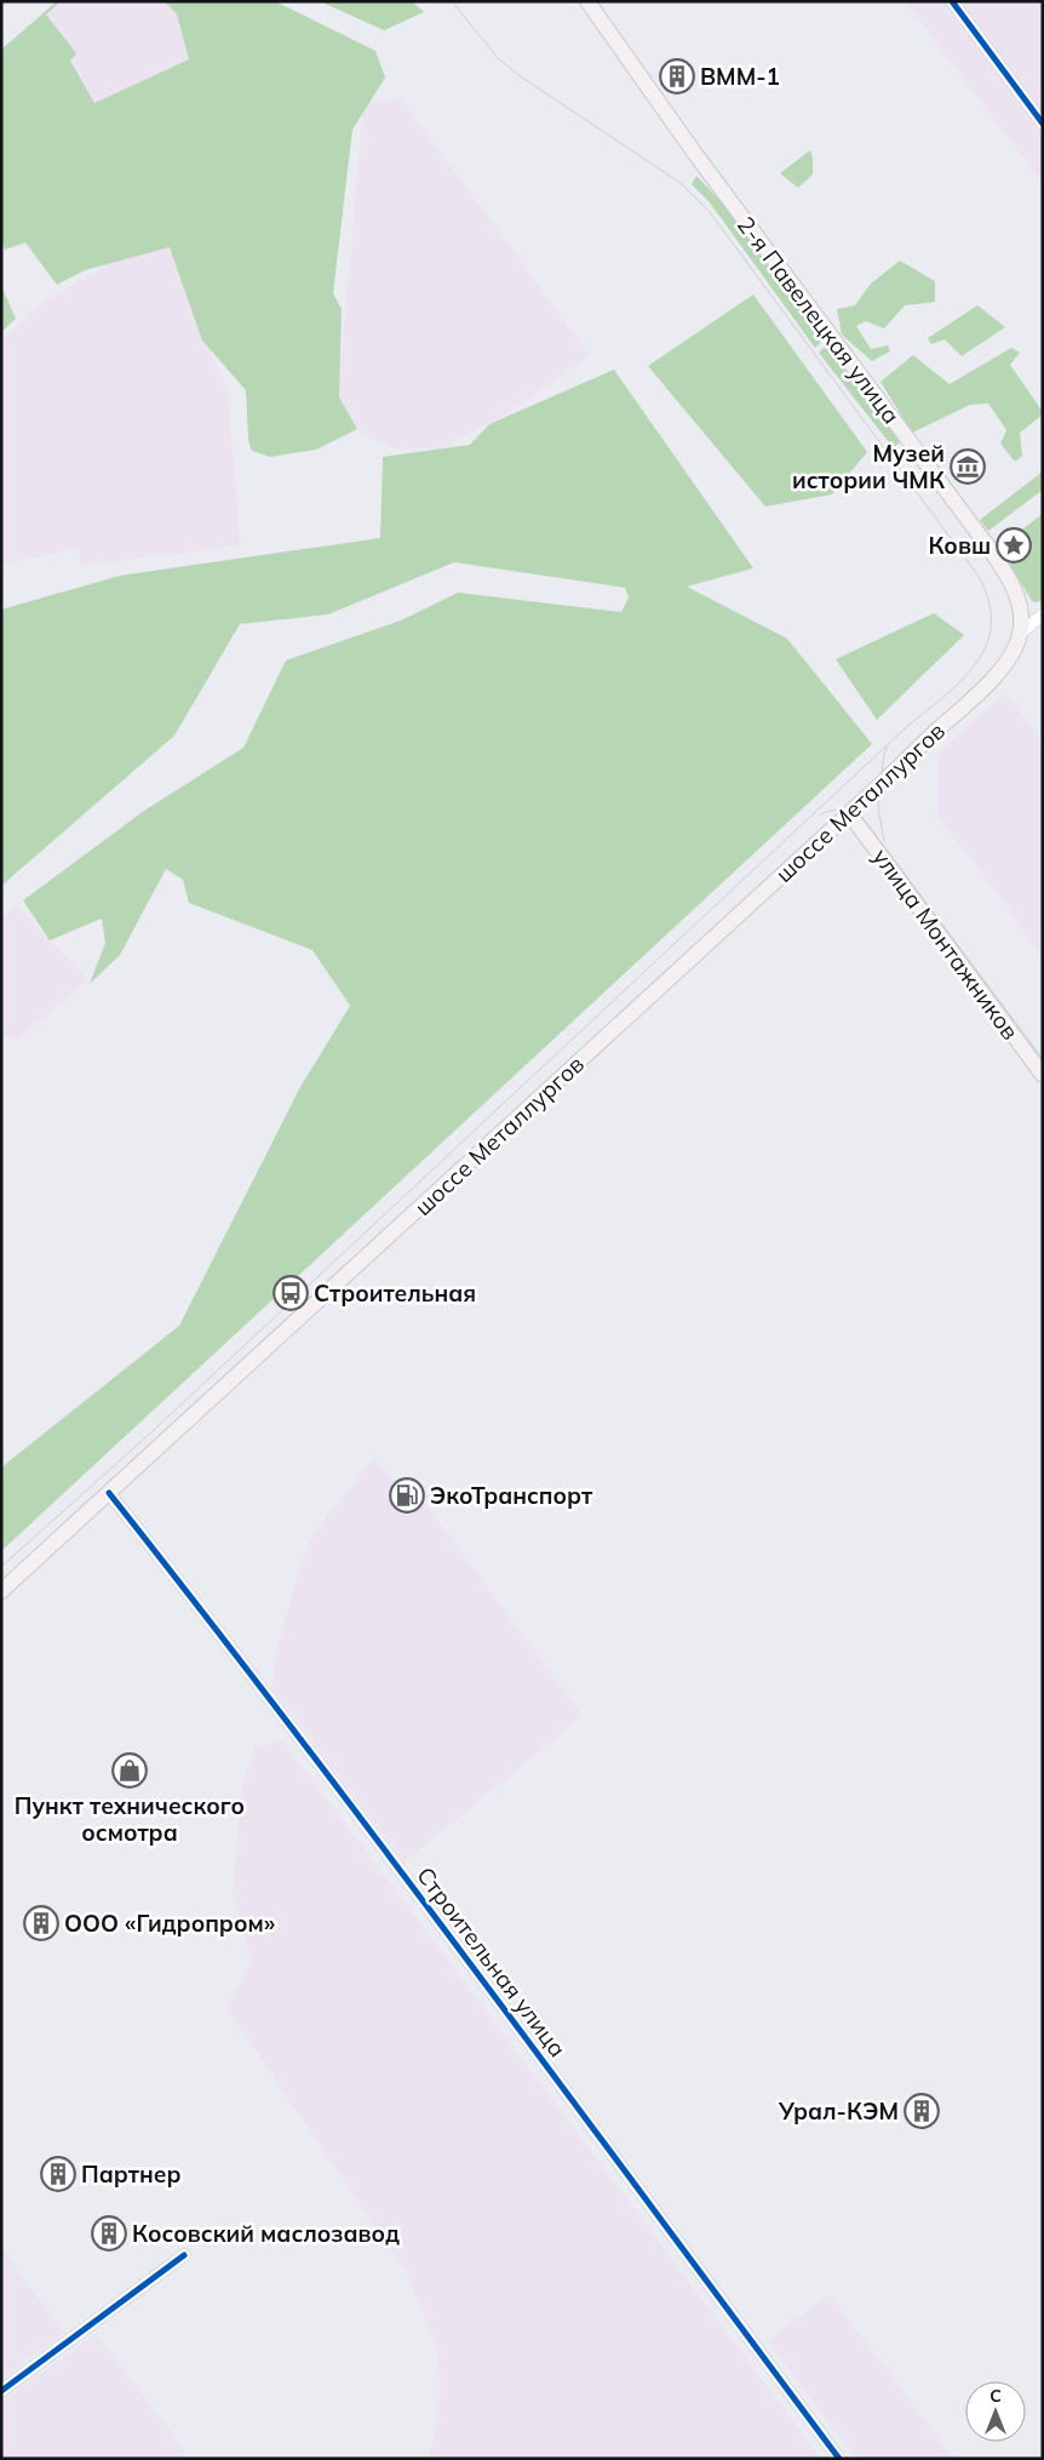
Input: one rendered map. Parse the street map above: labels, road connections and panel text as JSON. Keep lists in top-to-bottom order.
{
  "streets": {
    "main road": ["2-я Павелецкая улица", "шоссе Металлургов", "улица Монтажников"],
    "street": ["Строительная улица"]
  },
  "crossings": [
    ["2-я Павелецкая улица", "шоссе Металлургов"],
    ["шоссе Металлургов", "улица Монтажников"],
    ["шоссе Металлургов", "Строительная улица"]
  ],
  "places": {
    "building": [
      "ВММ-1",
      "ООО «Гидропром»",
      "Урал-КЭМ",
      "Партнер",
      "Косовский маслозавод"
    ],
    "museum": ["Музей истории ЧМК"],
    "place": ["Ковш"],
    "bus stop": ["Строительная"],
    "fuel station": ["ЭкоТранспорт"],
    "shop": ["Пункт технического осмотра"]
  },
  "north": "top"
}
